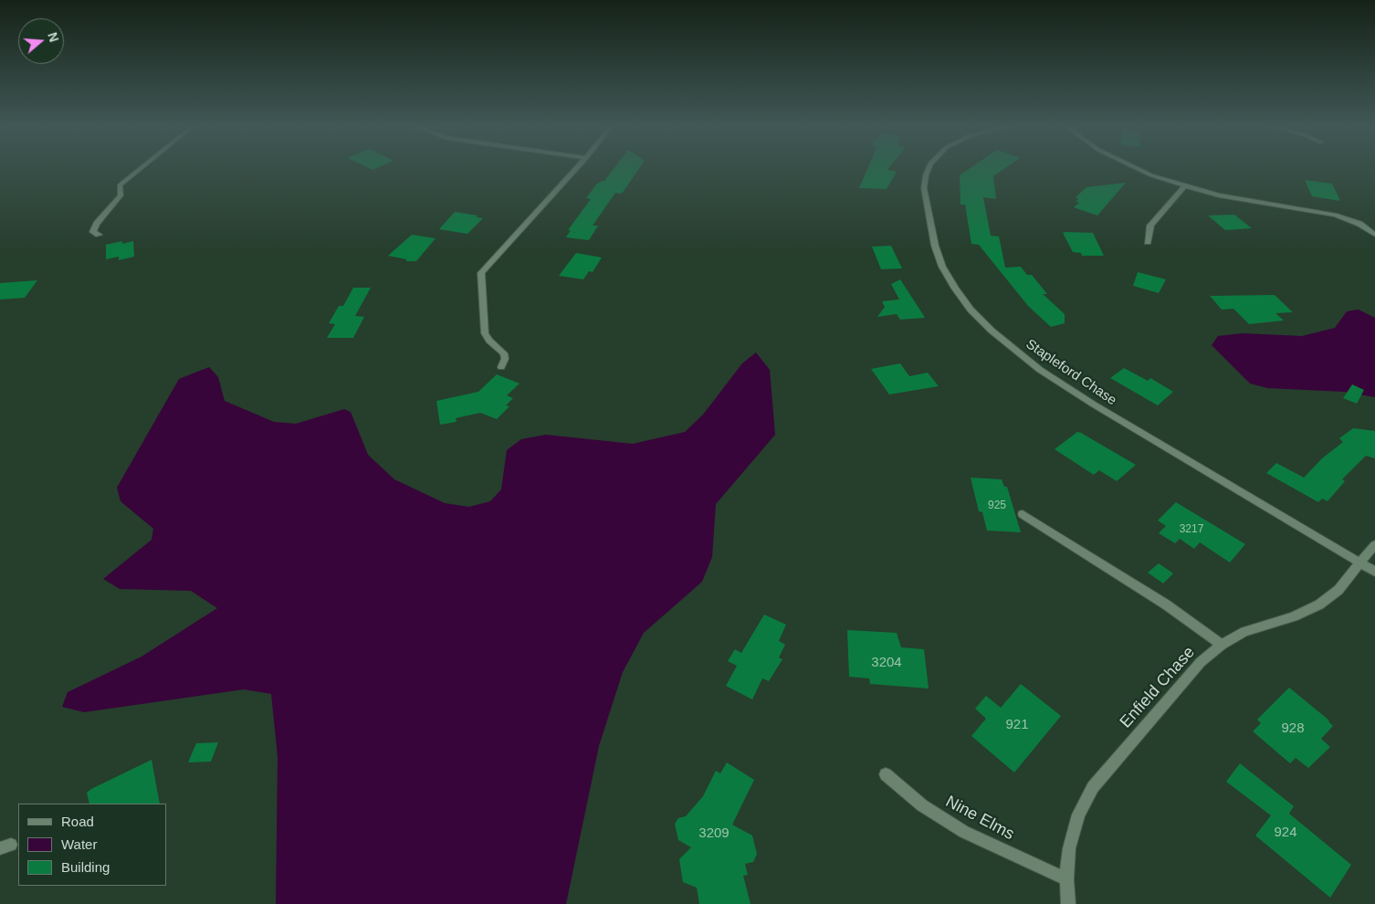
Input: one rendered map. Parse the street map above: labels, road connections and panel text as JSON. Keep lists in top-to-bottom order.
{
  "streets": {
    "street": ["Stapleford Chase", "Enfield Chase", "Nine Elms"]
  },
  "crossings": [
    ["Stapleford Chase", "Enfield Chase"],
    ["Enfield Chase", "Nine Elms"]
  ],
  "house_numbers": [
    "925",
    "3217",
    "3204",
    "921",
    "928",
    "924",
    "3209"
  ],
  "legend": ["Road", "Water", "Building"],
  "north": "right"
}
